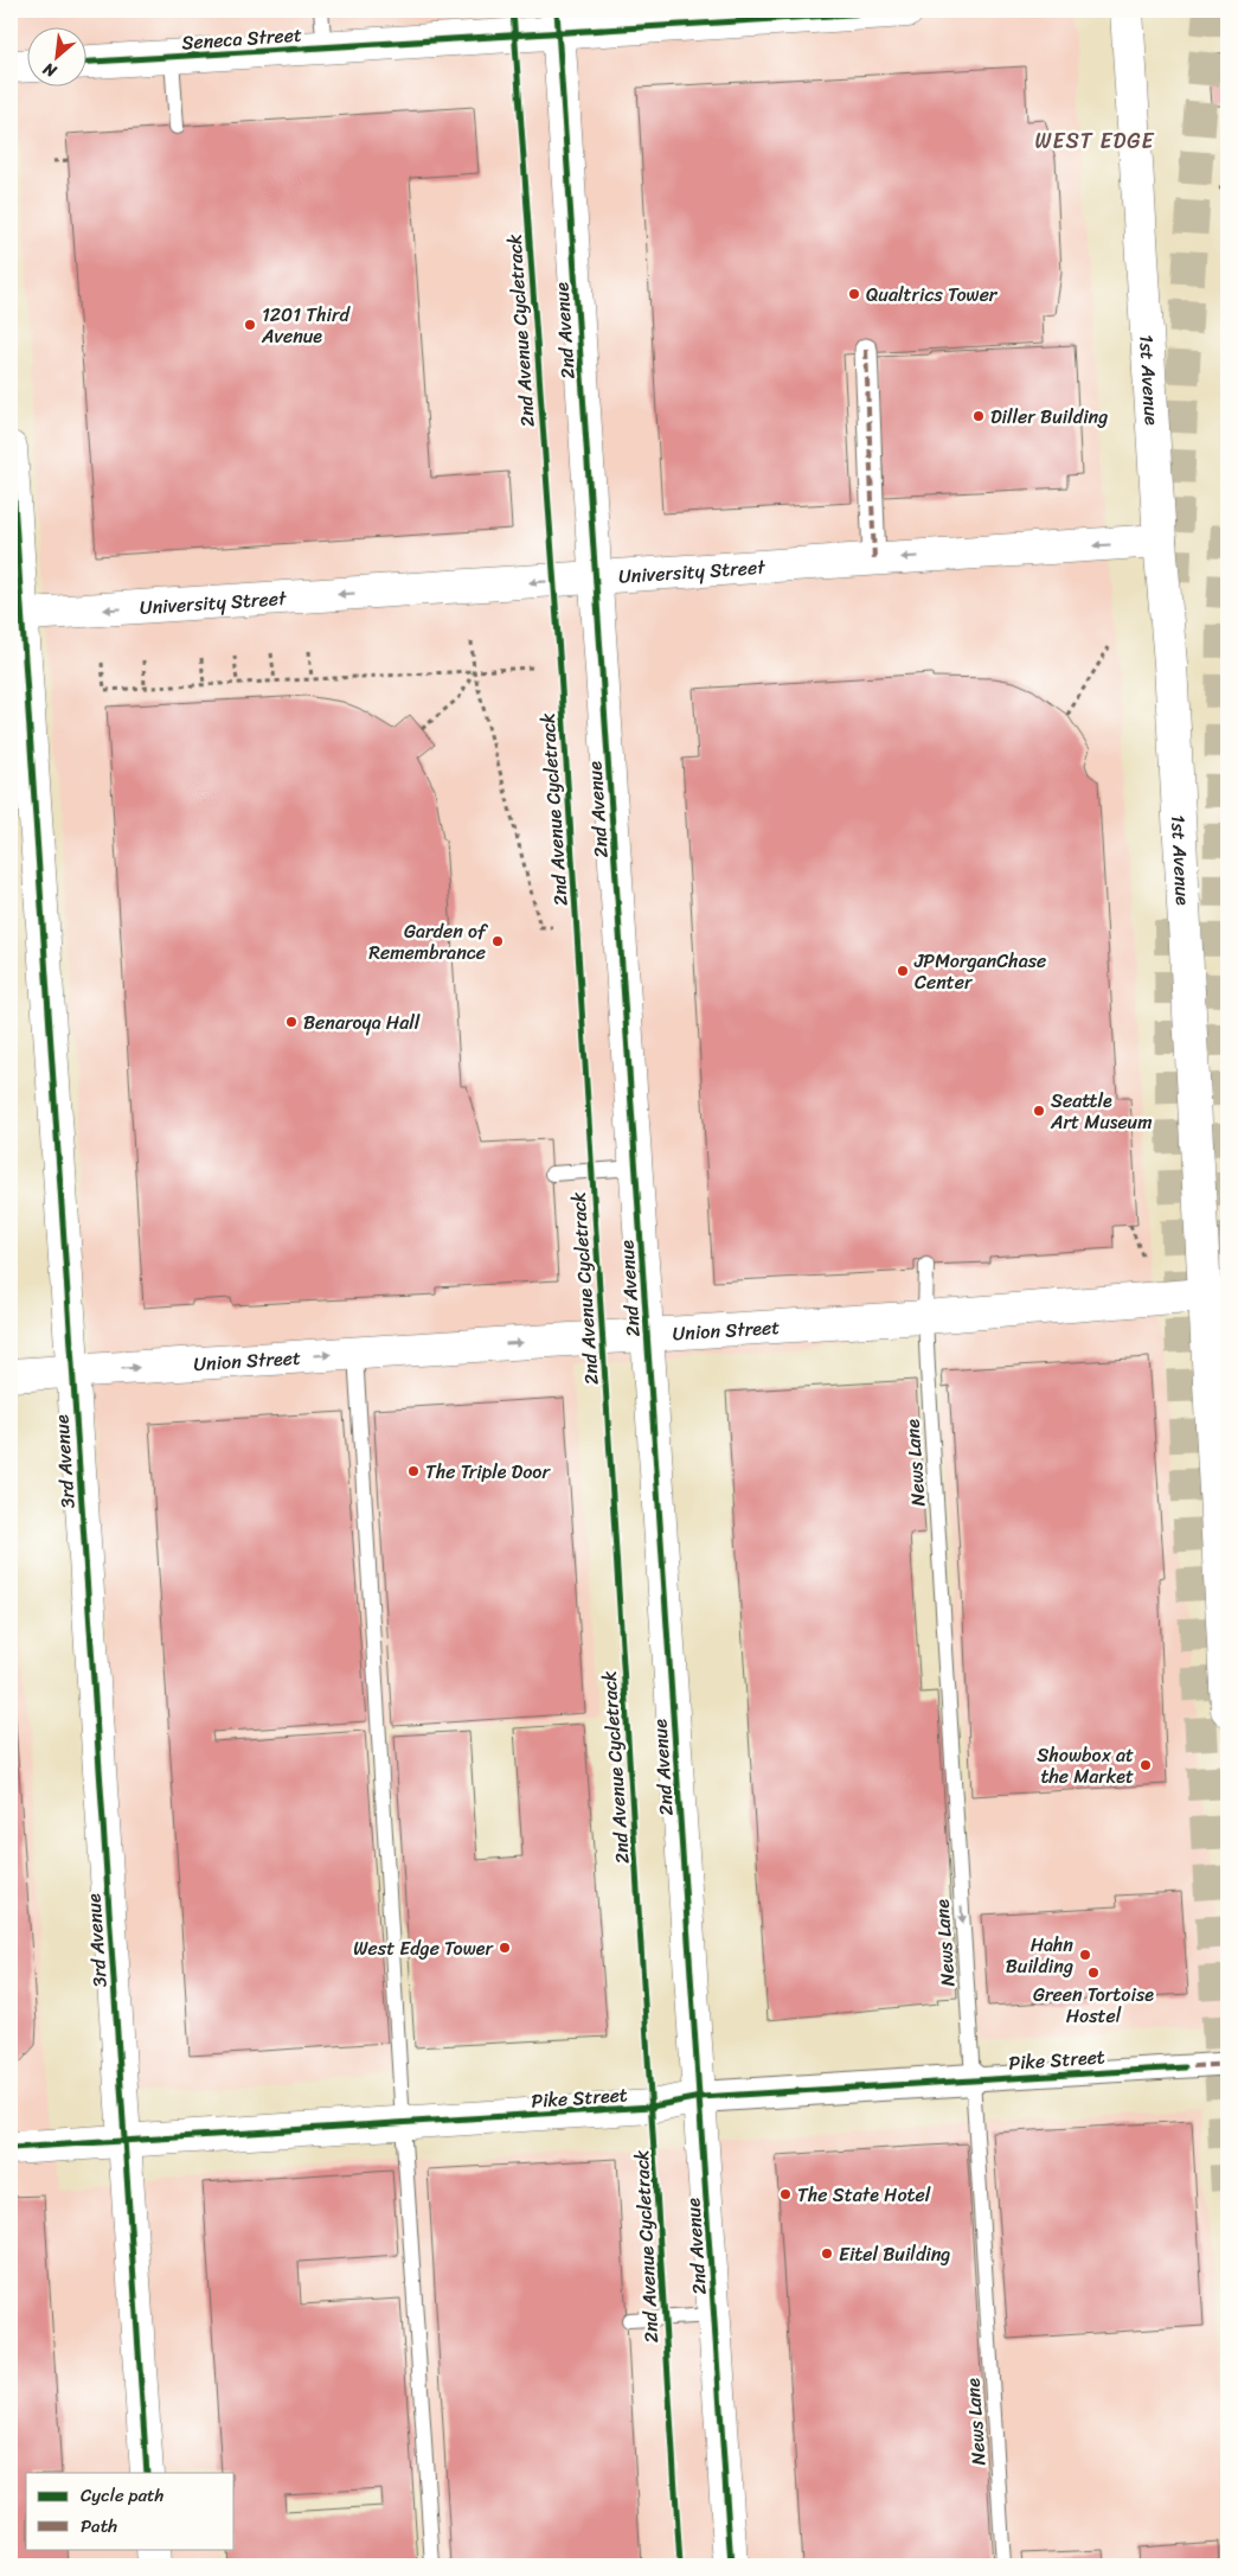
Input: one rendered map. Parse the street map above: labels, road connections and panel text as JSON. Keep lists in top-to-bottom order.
{
  "streets": {
    "main road": [
      "Seneca Street",
      "2nd Avenue",
      "1st Avenue",
      "University Street",
      "Union Street",
      "3rd Avenue",
      "Pike Street"
    ],
    "lane": ["News Lane"],
    "cycle path": ["2nd Avenue Cycletrack"]
  },
  "crossings": [
    ["Seneca Street", "2nd Avenue"],
    ["2nd Avenue", "University Street"],
    ["2nd Avenue", "Union Street"],
    ["2nd Avenue", "Pike Street"],
    ["1st Avenue", "University Street"],
    ["1st Avenue", "Union Street"],
    ["University Street", "3rd Avenue"],
    ["Union Street", "3rd Avenue"],
    ["Union Street", "News Lane"],
    ["3rd Avenue", "Pike Street"],
    ["News Lane", "Pike Street"]
  ],
  "one_way": ["University Street", "Union Street", "News Lane"],
  "districts": ["WEST EDGE"],
  "places": [
    "Qualtrics Tower",
    "1201 Third Avenue",
    "Diller Building",
    "Garden of Remembrance",
    "JPMorganChase Center",
    "Benaroya Hall",
    "Seattle Art Museum",
    "The Triple Door",
    "Showbox at the Market",
    "West Edge Tower",
    "Hahn Building",
    "Green Tortoise Hostel",
    "The State Hotel",
    "Eitel Building"
  ],
  "legend": ["Cycle path", "Path"],
  "north": "bottom left"
}
